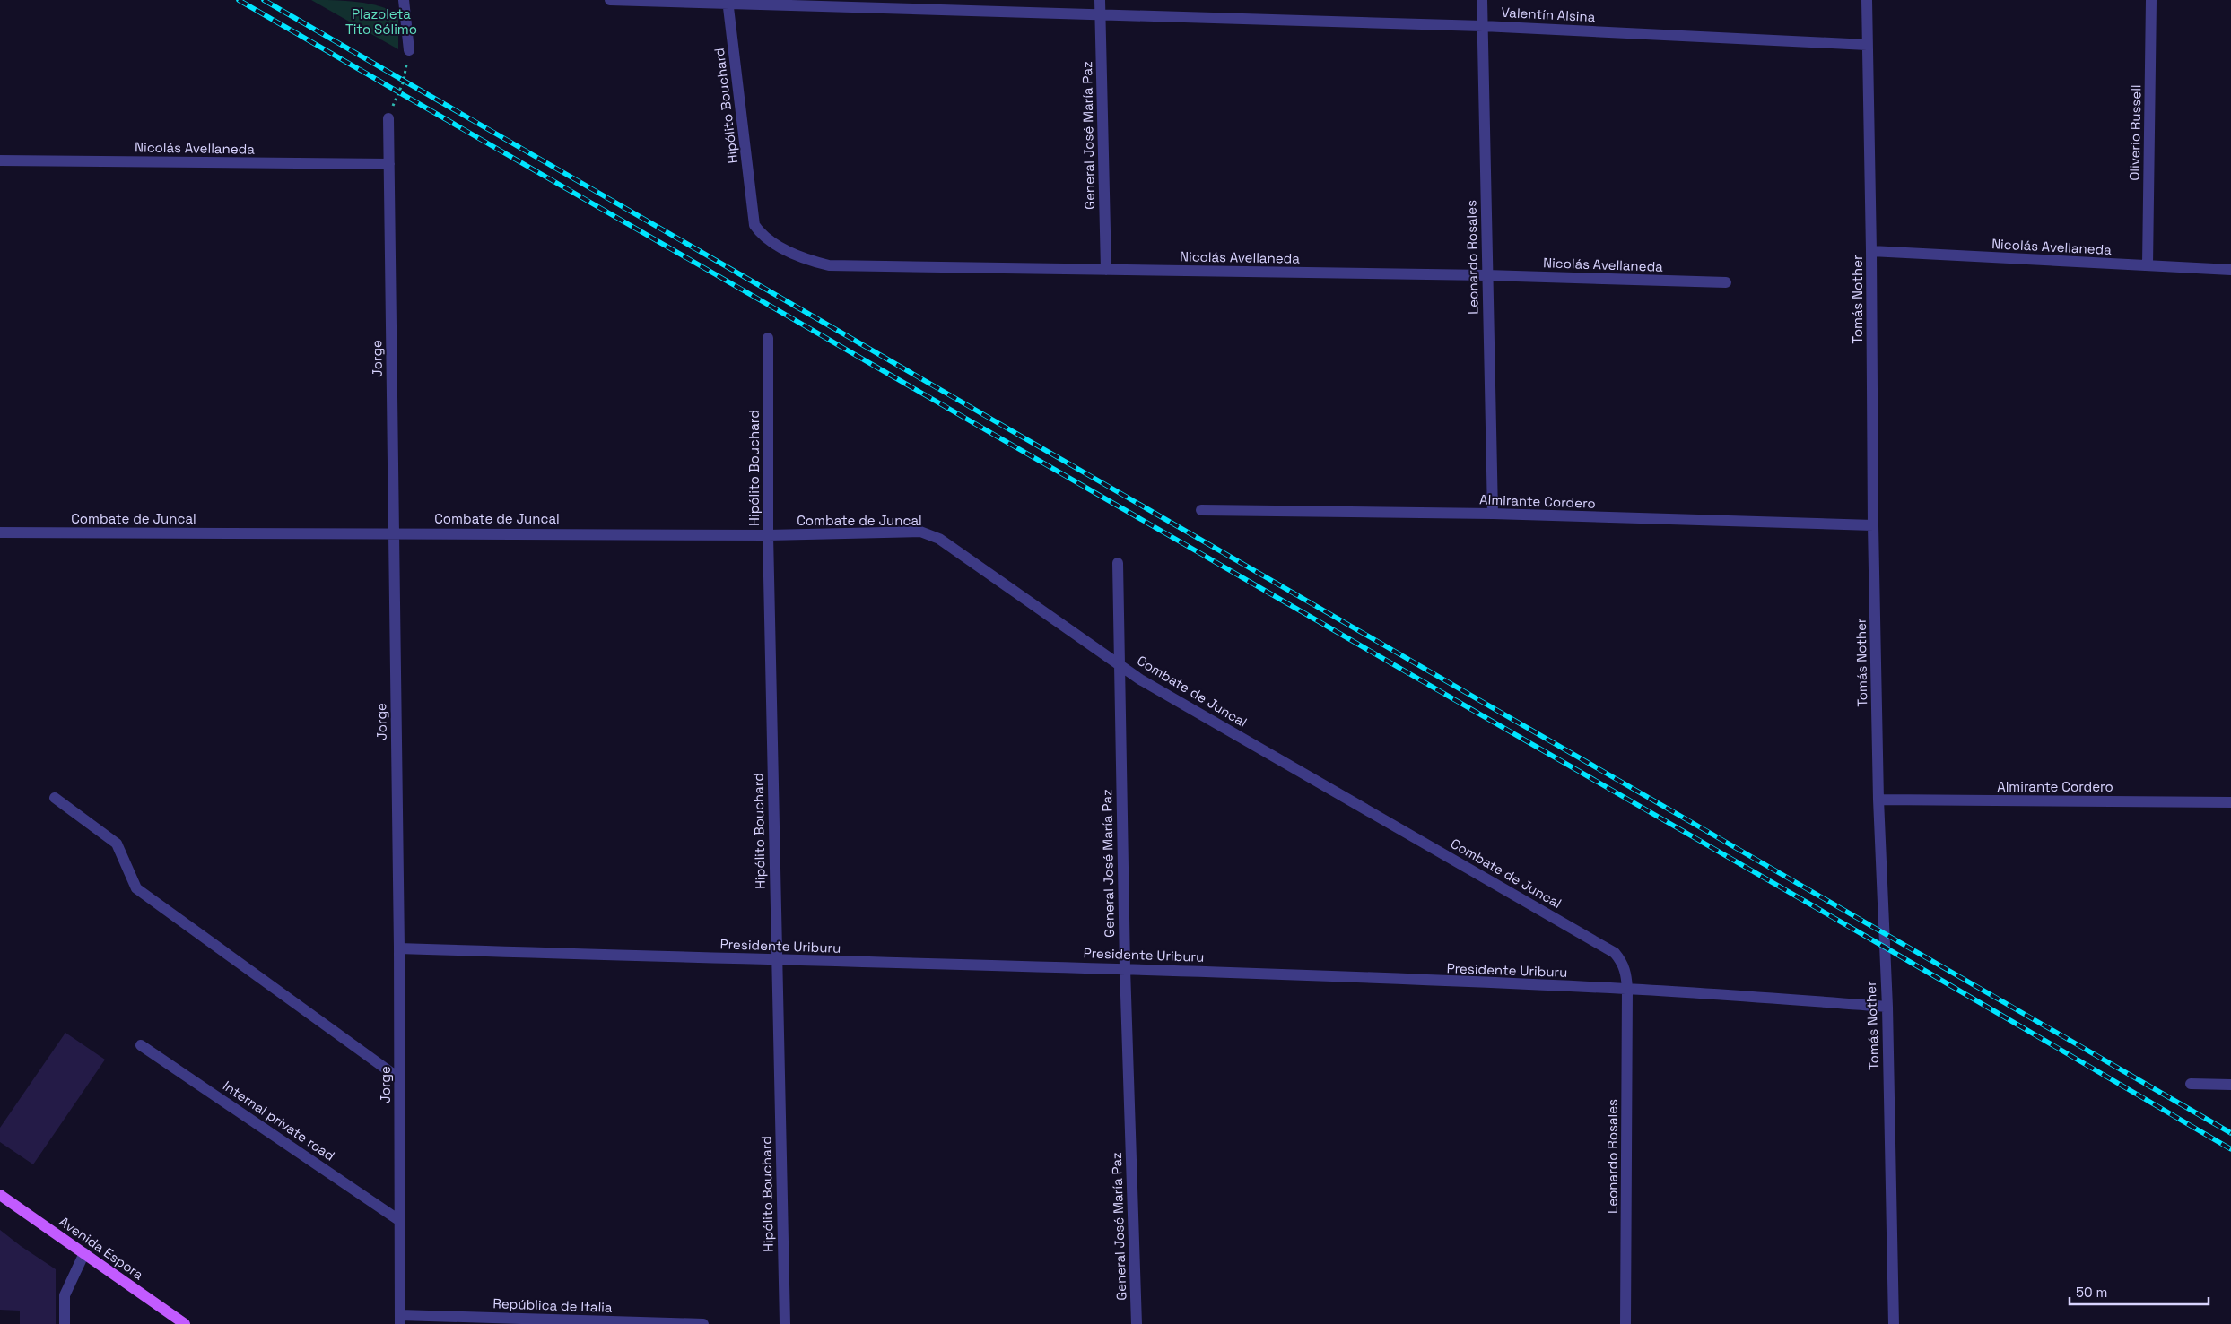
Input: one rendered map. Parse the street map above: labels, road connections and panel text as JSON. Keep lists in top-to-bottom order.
{
  "streets": {
    "main road": ["Avenida Espora"],
    "street": [
      "Valentín Alsina",
      "Hipólito Bouchard",
      "Oliverio Russell",
      "General José María Paz",
      "Nicolás Avellaneda",
      "Leonardo Rosales",
      "Tomás Nother",
      "Jorge",
      "Almirante Cordero",
      "Combate de Juncal",
      "Presidente Uriburu",
      "Internal private road",
      "República de Italia"
    ]
  },
  "crossings": [
    ["Valentín Alsina", "Hipólito Bouchard"],
    ["Valentín Alsina", "General José María Paz"],
    ["Valentín Alsina", "Leonardo Rosales"],
    ["Valentín Alsina", "Tomás Nother"],
    ["Hipólito Bouchard", "Nicolás Avellaneda"],
    ["Hipólito Bouchard", "Combate de Juncal"],
    ["Hipólito Bouchard", "Presidente Uriburu"],
    ["Oliverio Russell", "Nicolás Avellaneda"],
    ["General José María Paz", "Nicolás Avellaneda"],
    ["General José María Paz", "Combate de Juncal"],
    ["General José María Paz", "Presidente Uriburu"],
    ["Nicolás Avellaneda", "Leonardo Rosales"],
    ["Nicolás Avellaneda", "Tomás Nother"],
    ["Nicolás Avellaneda", "Jorge"],
    ["Leonardo Rosales", "Almirante Cordero"],
    ["Leonardo Rosales", "Combate de Juncal"],
    ["Leonardo Rosales", "Presidente Uriburu"],
    ["Tomás Nother", "Almirante Cordero"],
    ["Tomás Nother", "Presidente Uriburu"],
    ["Jorge", "Combate de Juncal"],
    ["Jorge", "Presidente Uriburu"],
    ["Jorge", "Internal private road"],
    ["Jorge", "República de Italia"],
    ["Combate de Juncal", "Presidente Uriburu"]
  ],
  "parks": ["Plazoleta Tito Sólimo"],
  "scale_bar": "50 m"
}
